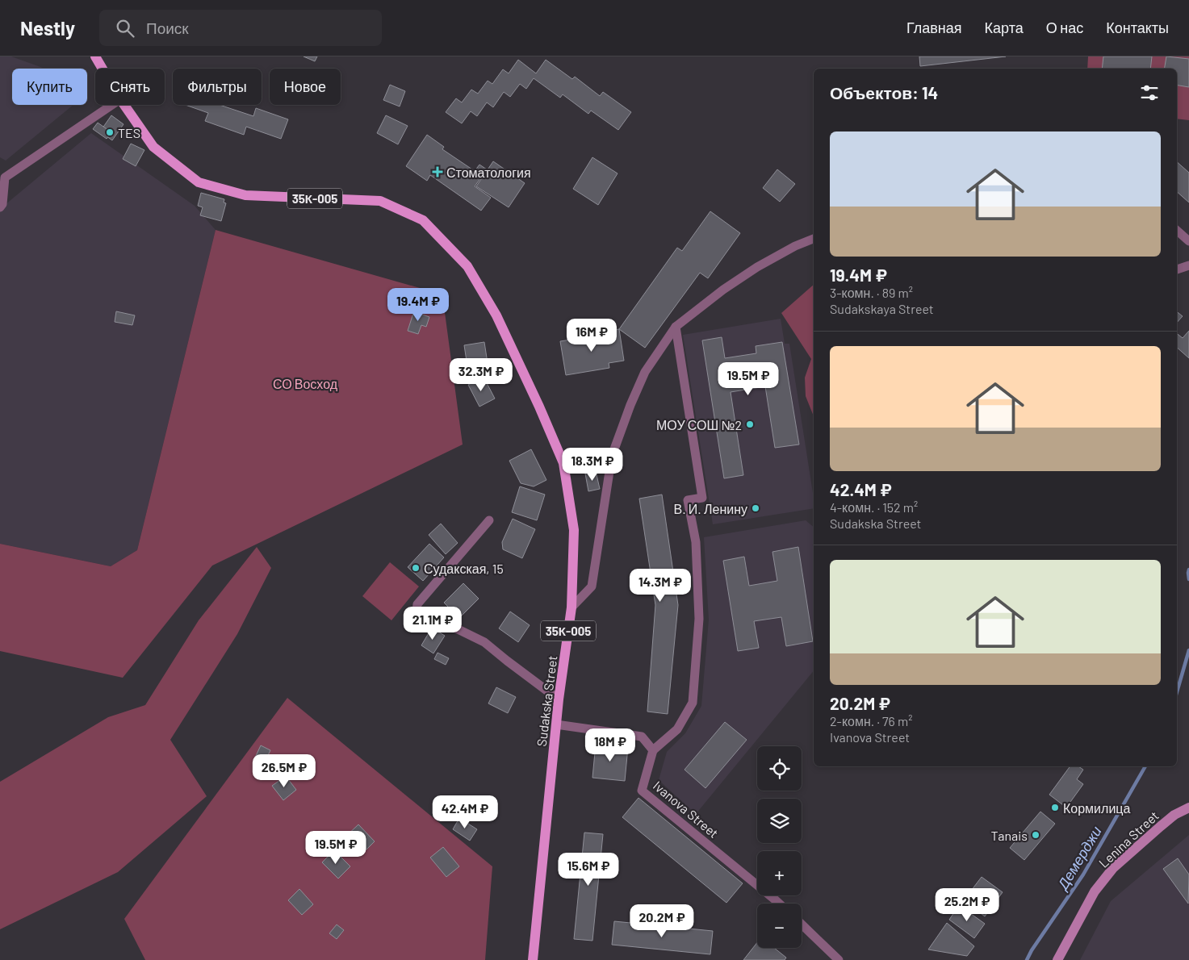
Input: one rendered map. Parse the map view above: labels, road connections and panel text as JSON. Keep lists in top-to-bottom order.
{
  "streets": {
    "main road": ["35К-005", "Sudakska Street", "Lenina Street"],
    "street": ["Ivanova Street"]
  },
  "crossings": [
    ["35К-005", "Sudakska Street"]
  ],
  "water": ["Демерджи"],
  "parks": ["СО Восход"],
  "places": {
    "other": [
      "TES",
      "МОУ СОШ №2",
      "В. И. Ленину",
      "Судакская, 15",
      "Кормилица",
      "Tanais"
    ],
    "health": ["Стоматология"]
  },
  "page": {
    "header": "Nestly",
    "search": "Поиск",
    "nav": [
      "Главная",
      "Карта",
      "О нас",
      "Контакты"
    ],
    "chip": [
      "Купить",
      "Снять",
      "Фильтры",
      "Новое"
    ],
    "heading": "Объектов: 14",
    "list": [
      {
        "name": "19.4M ₽",
        "note": "3-комн. · 89 m² · Sudakskaya Street"
      },
      {
        "name": "42.4M ₽",
        "note": "4-комн. · 152 m² · Sudakska Street"
      },
      {
        "name": "20.2M ₽",
        "note": "2-комн. · 76 m² · Ivanova Street"
      }
    ],
    "price": [
      "19.4M ₽",
      "16M ₽",
      "32.3M ₽",
      "19.5M ₽",
      "18.3M ₽",
      "14.3M ₽",
      "21.1M ₽",
      "18M ₽",
      "26.5M ₽",
      "42.4M ₽",
      "19.5M ₽",
      "15.6M ₽",
      "25.2M ₽",
      "20.2M ₽"
    ],
    "map_buttons": ["+", "−"]
  }
}
